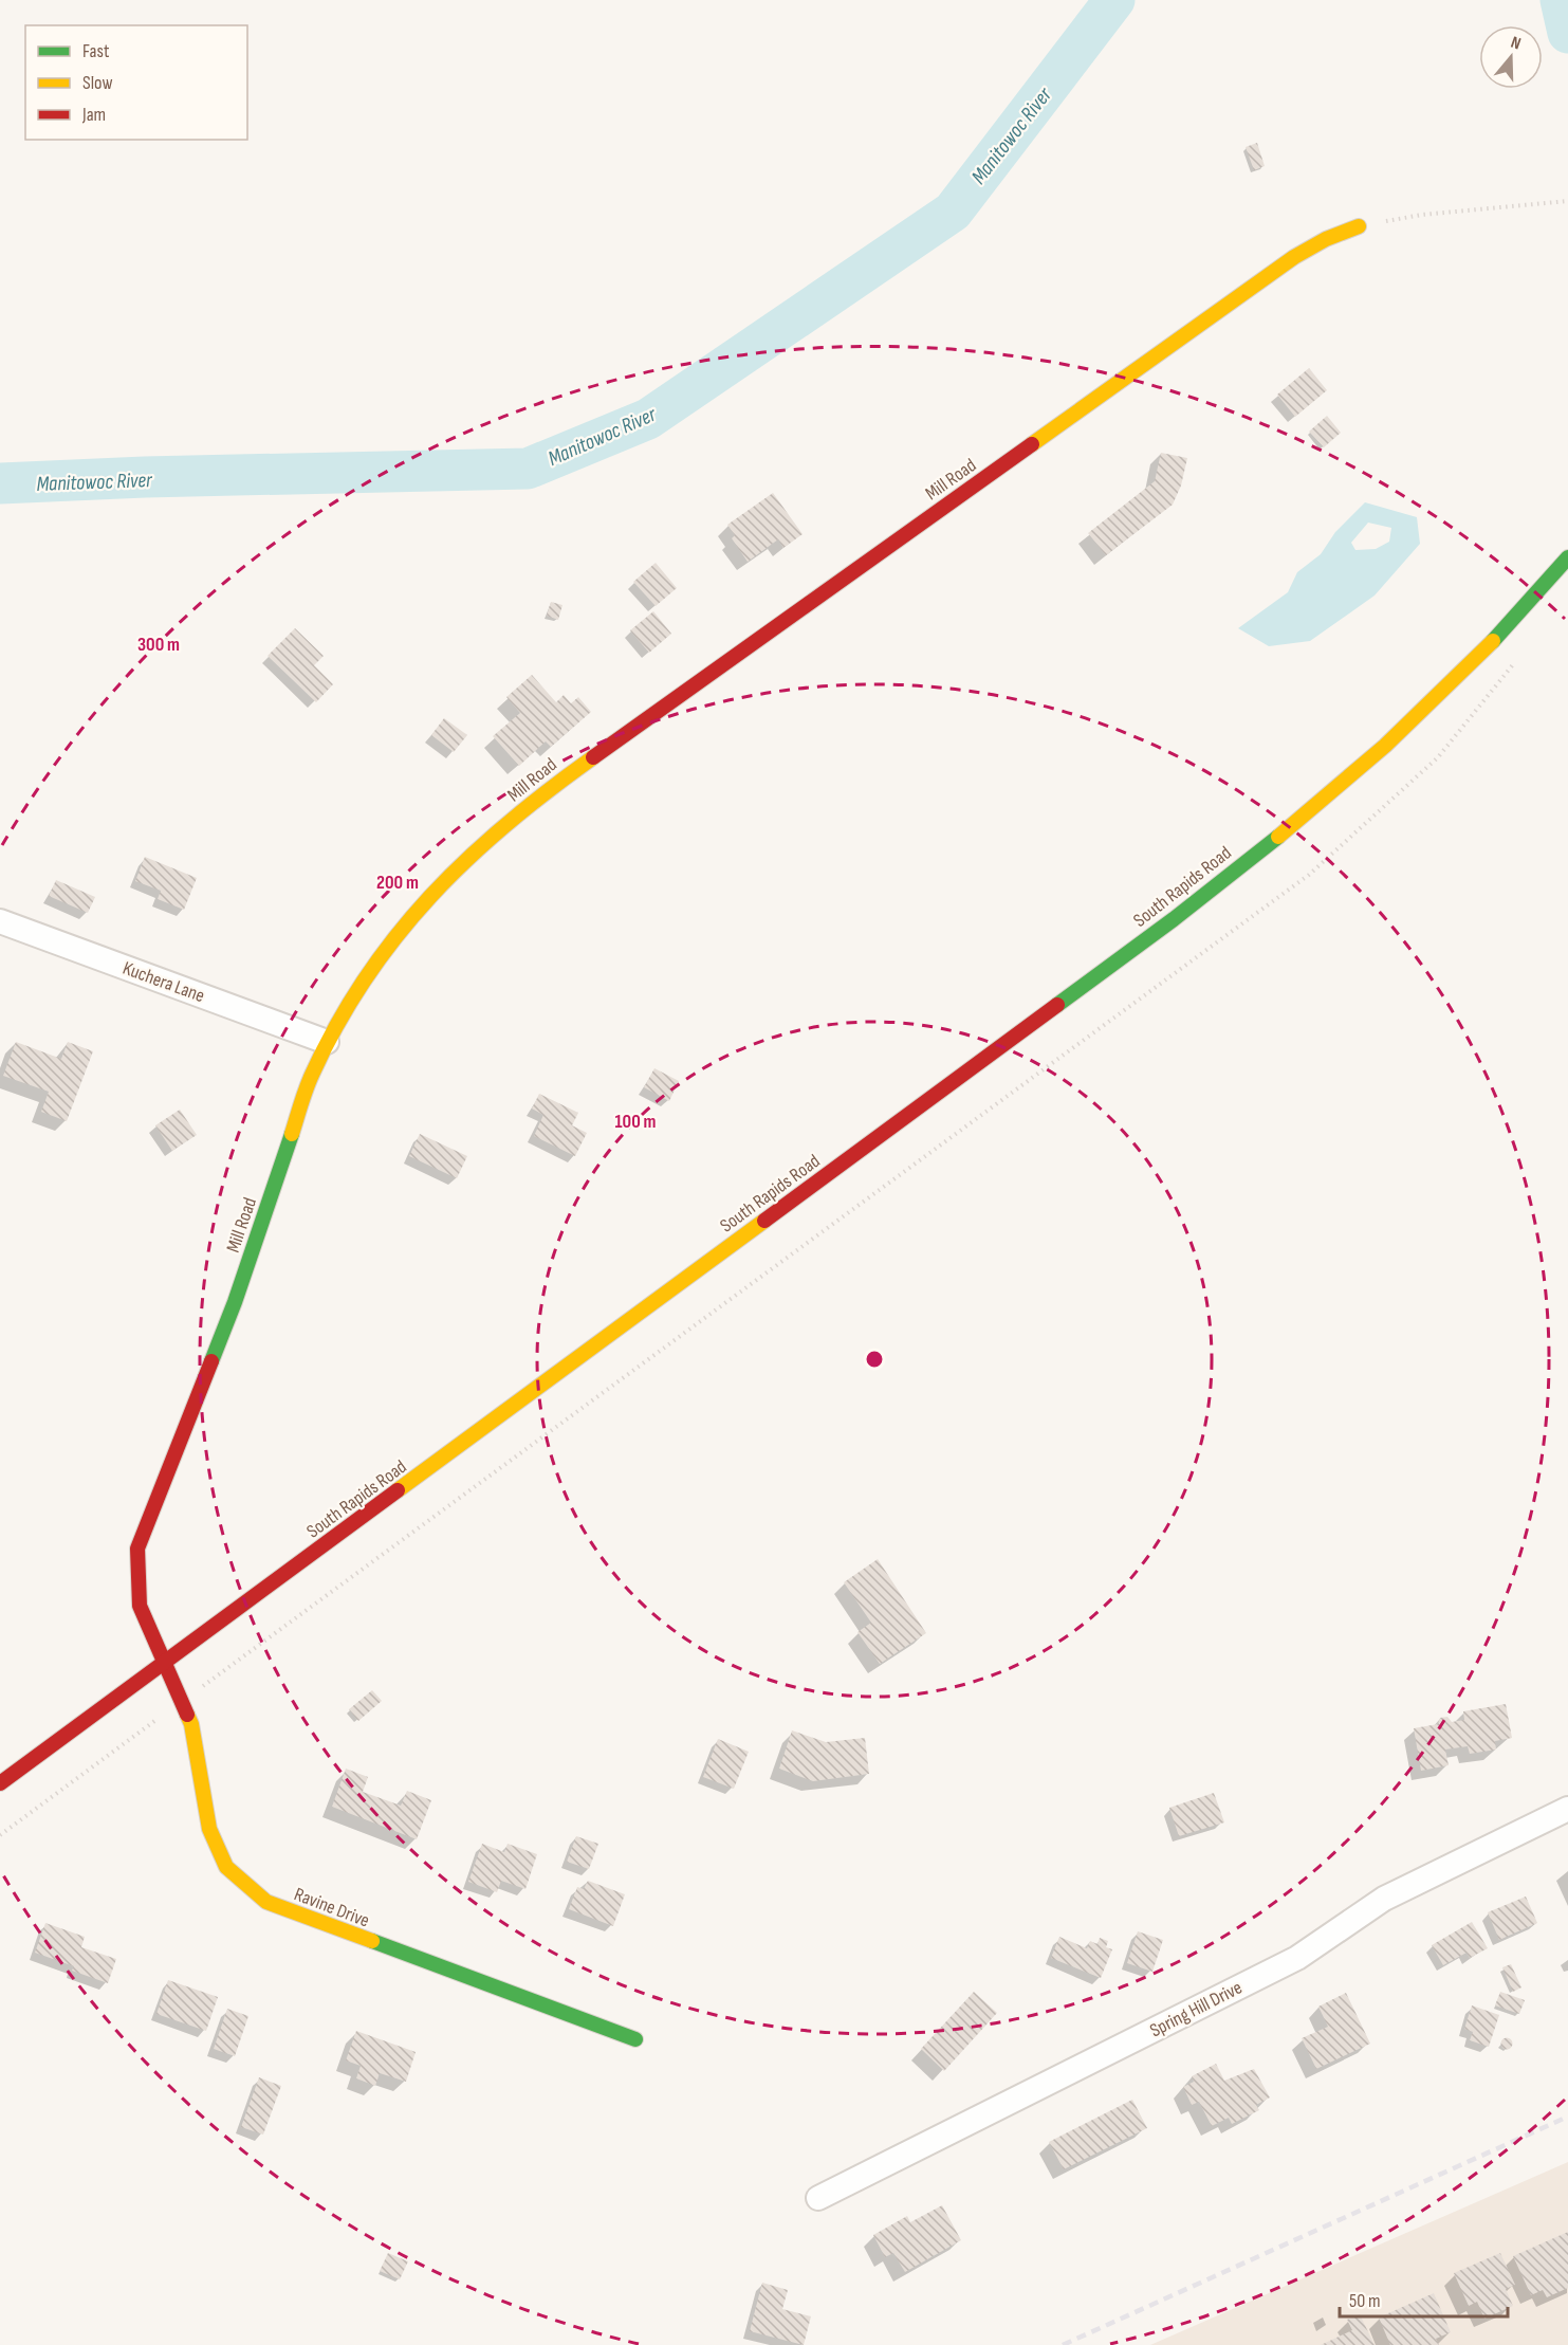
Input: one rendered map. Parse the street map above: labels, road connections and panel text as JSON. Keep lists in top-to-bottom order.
{
  "streets": {
    "street": [
      "Mill Road",
      "South Rapids Road",
      "Kuchera Lane",
      "Ravine Drive",
      "Spring Hill Drive"
    ]
  },
  "crossings": [
    ["Mill Road", "South Rapids Road"],
    ["Mill Road", "Kuchera Lane"],
    ["Mill Road", "Ravine Drive"],
    ["South Rapids Road", "Ravine Drive"]
  ],
  "water": ["Manitowoc River"],
  "legend": ["Fast", "Slow", "Jam"],
  "scale_bar": "50 m",
  "north": "top",
  "rings": ["300 m", "200 m", "100 m"]
}
